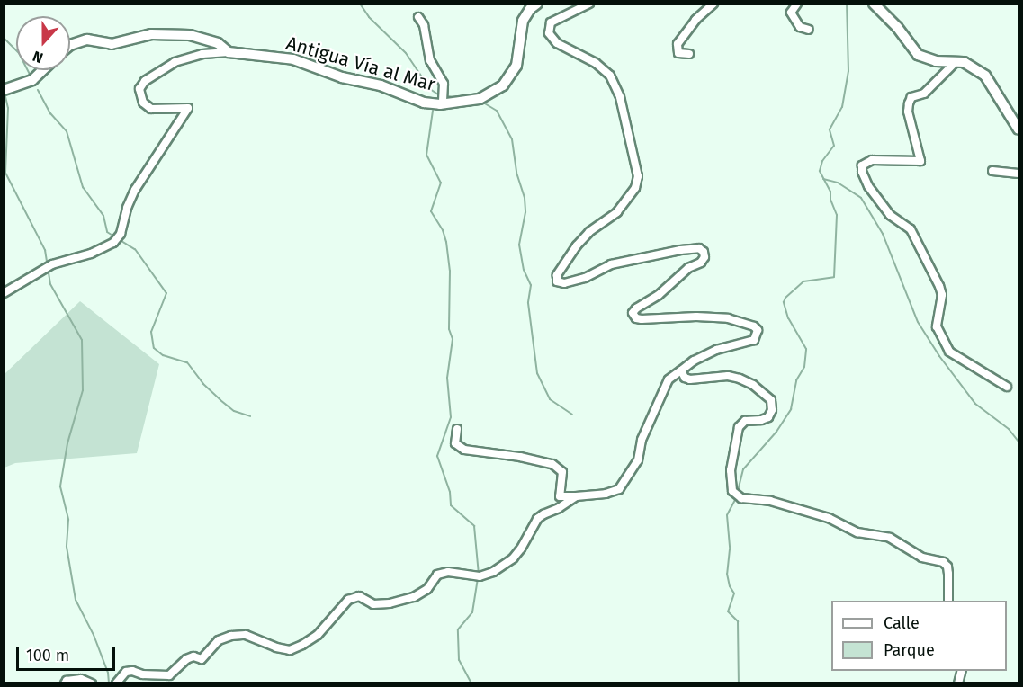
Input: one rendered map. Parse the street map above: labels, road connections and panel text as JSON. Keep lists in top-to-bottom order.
{
  "streets": {
    "main road": ["Antigua Vía al Mar"]
  },
  "legend": ["Calle", "Parque"],
  "scale_bar": "100 m",
  "north": "bottom"
}
